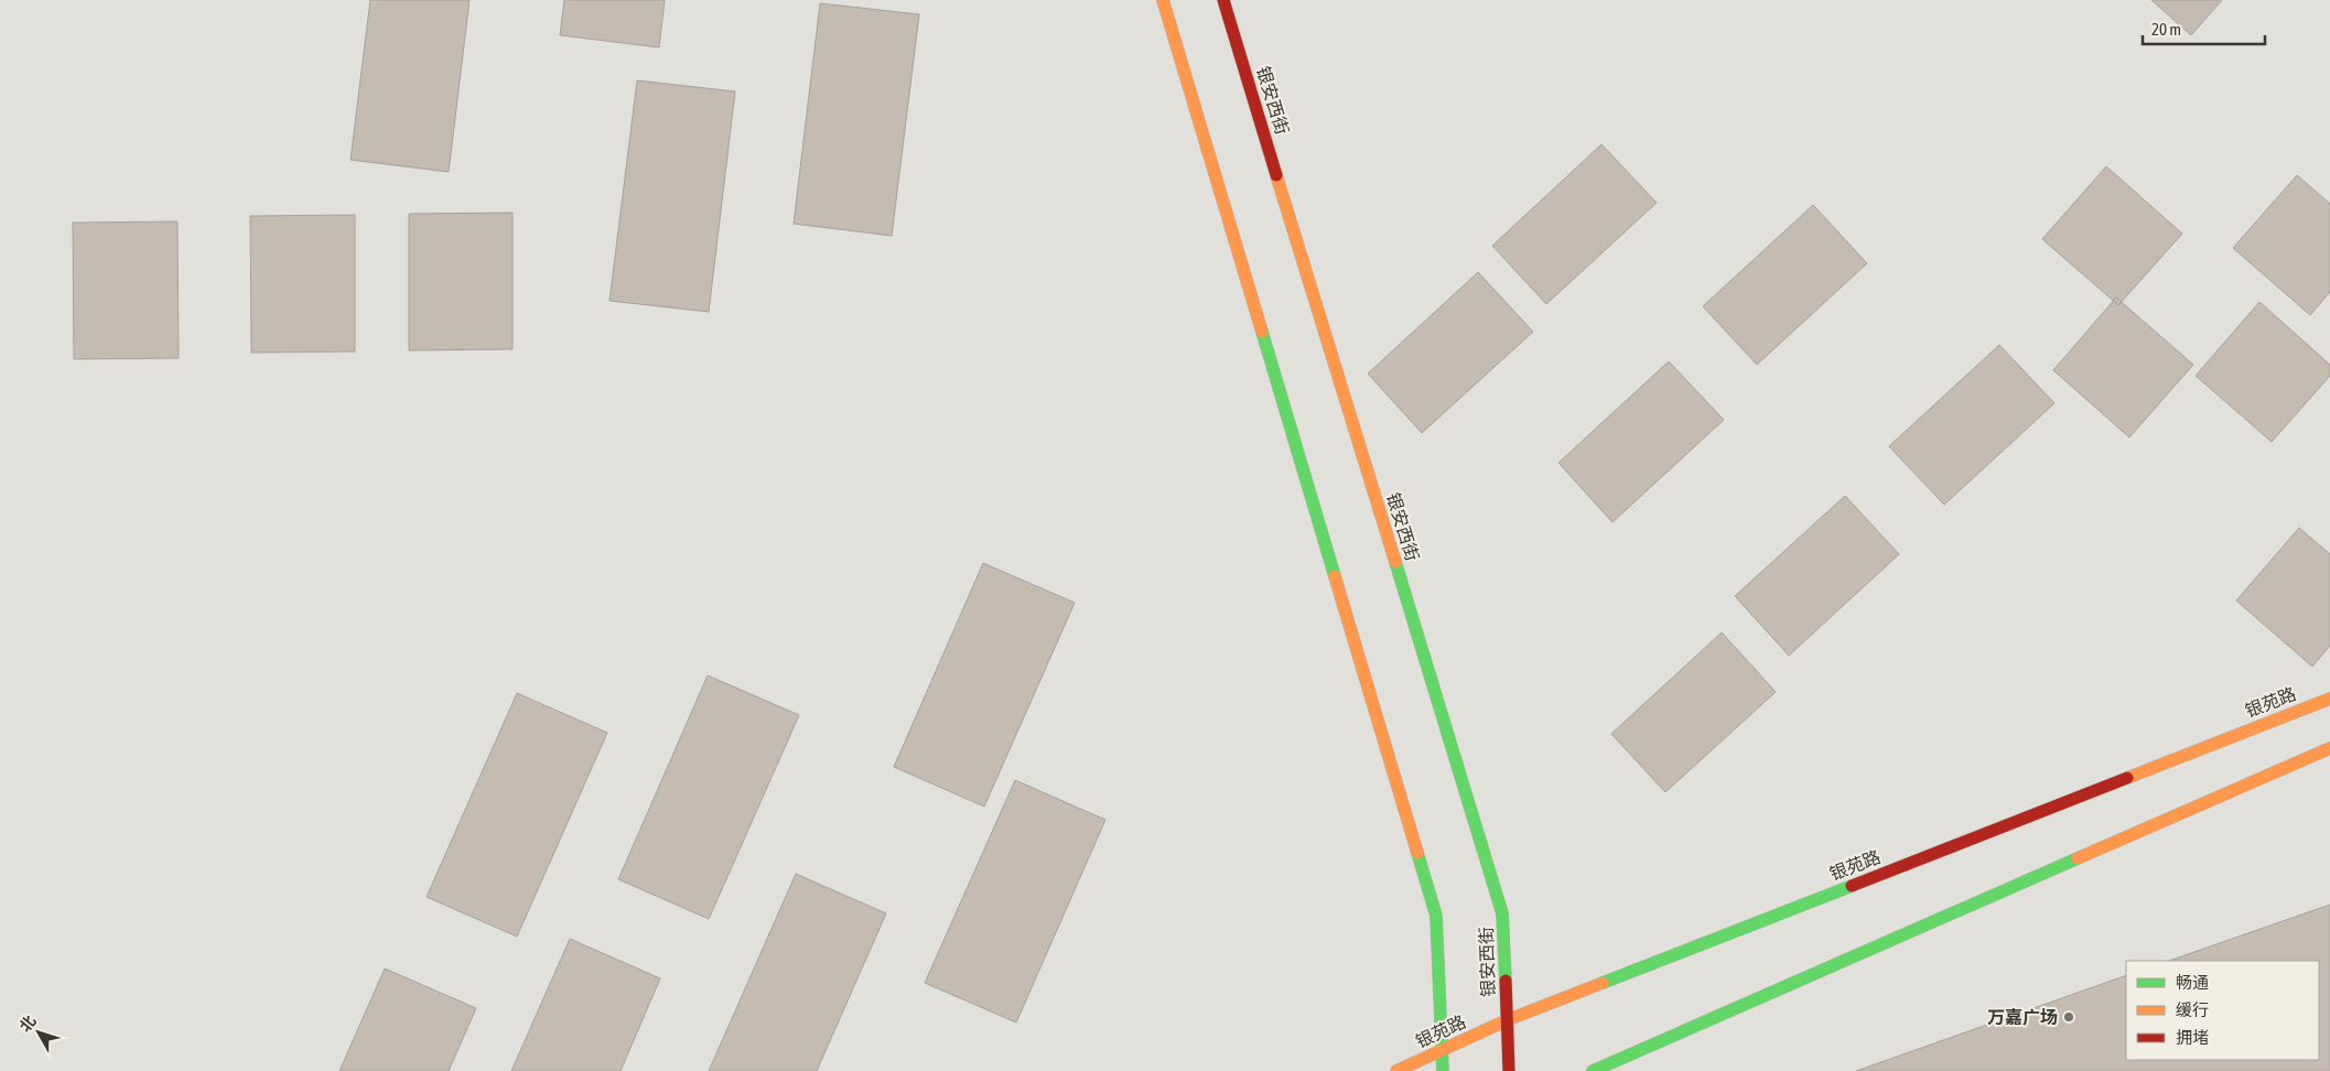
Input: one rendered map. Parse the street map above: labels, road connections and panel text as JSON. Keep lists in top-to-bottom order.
{
  "streets": {
    "main road": ["银安西街", "银苑路"]
  },
  "crossings": [
    ["银安西街", "银苑路"]
  ],
  "places": ["万嘉广场"],
  "legend": ["畅通", "缓行", "拥堵"],
  "scale_bar": "20 m",
  "north": "top left"
}
